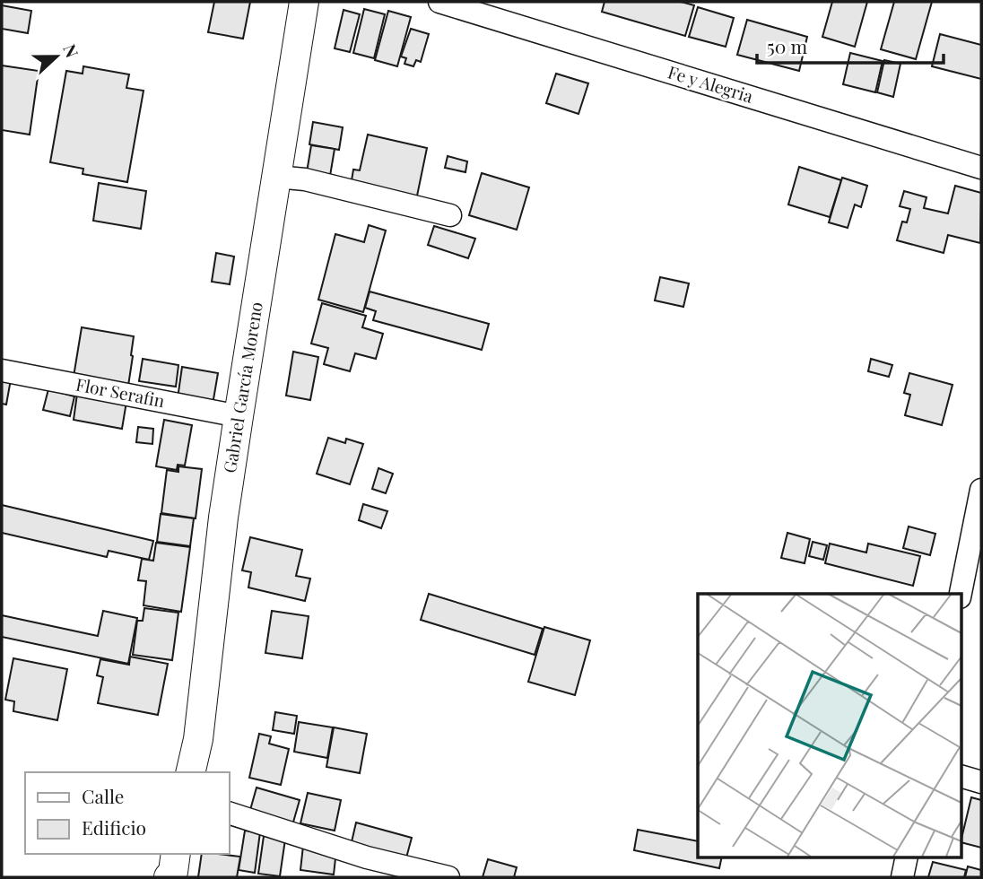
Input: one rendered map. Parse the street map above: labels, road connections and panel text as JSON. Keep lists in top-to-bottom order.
{
  "streets": {
    "street": ["Fe y Alegria", "Gabriel García Moreno", "Flor Serafin"]
  },
  "crossings": [
    ["Gabriel García Moreno", "Flor Serafin"]
  ],
  "legend": ["Calle", "Edificio"],
  "scale_bar": "50 m",
  "north": "right"
}
